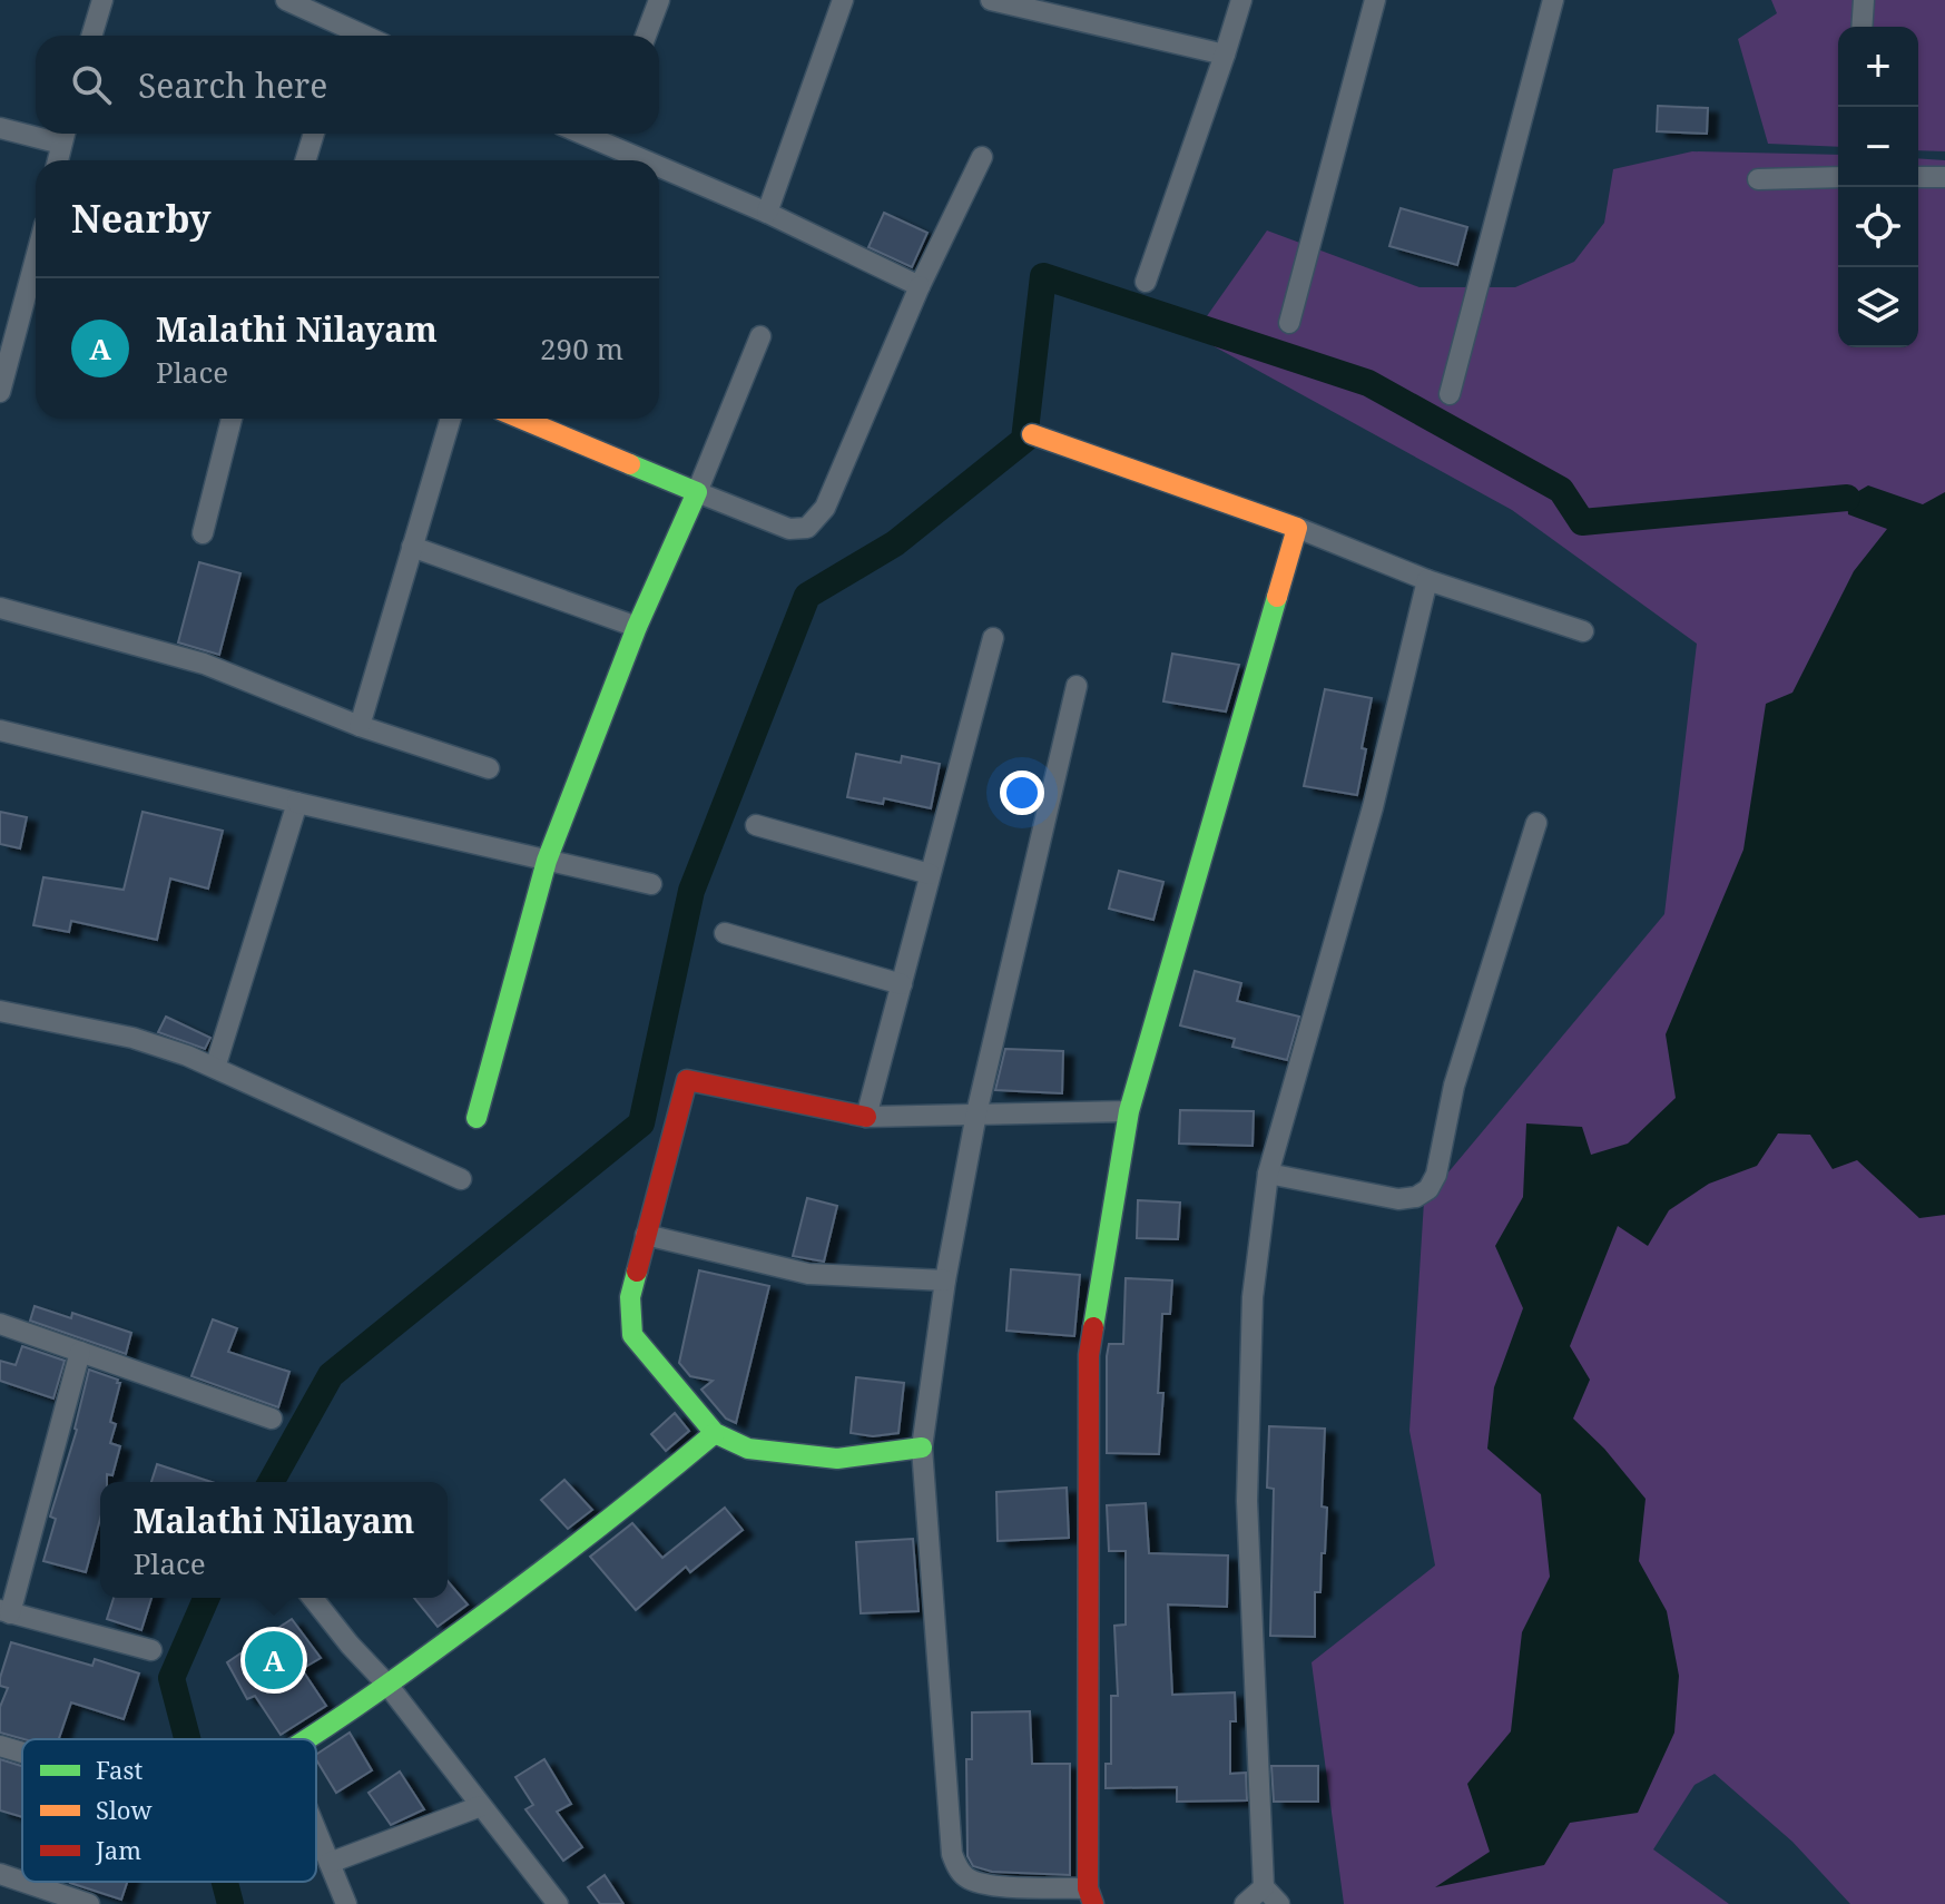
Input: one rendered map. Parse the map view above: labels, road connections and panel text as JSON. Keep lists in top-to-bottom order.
{
  "legend": ["Fast", "Slow", "Jam"],
  "page": {
    "map_buttons": ["+", "−"],
    "search": "Search here",
    "heading": "Nearby",
    "list": [
      {
        "mark": "A",
        "name": "Malathi Nilayam",
        "note": "Place",
        "value": "290 m"
      }
    ],
    "popup": ["Malathi Nilayam", "Place"],
    "pins": "A"
  }
}
